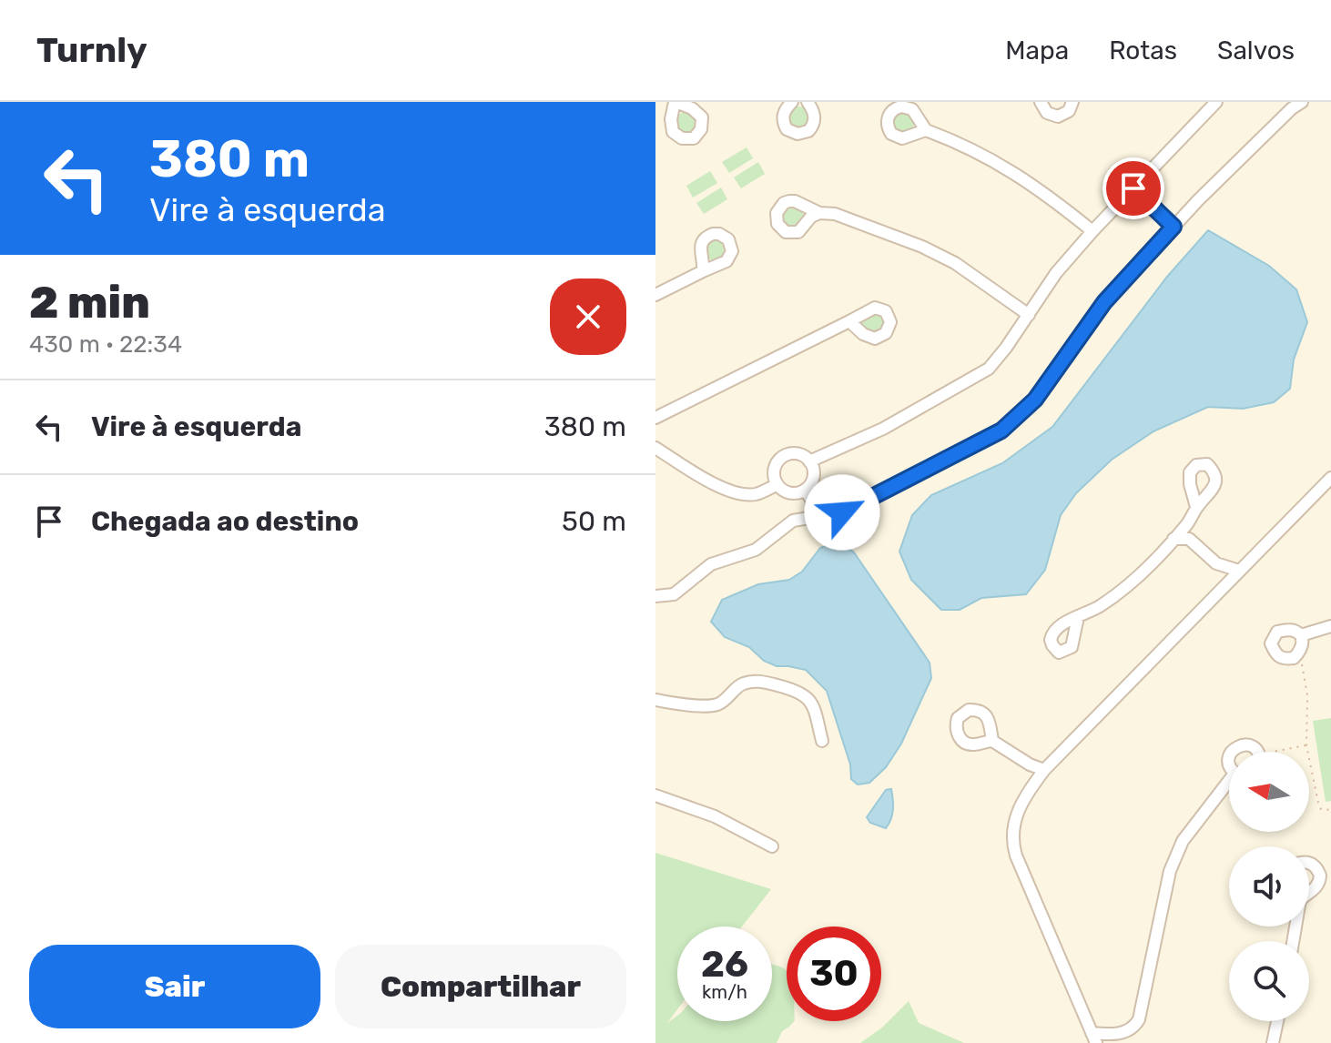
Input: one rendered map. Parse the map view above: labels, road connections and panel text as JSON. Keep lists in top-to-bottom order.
{
  "north": "left",
  "page": {
    "header": "Turnly",
    "nav": ["Mapa", "Rotas", "Salvos"],
    "turn": ["380 m", "Vire à esquerda"],
    "heading": ["2 min", "430 m · 22:34"],
    "list": [
      {
        "name": "Vire à esquerda",
        "value": "380 m"
      },
      {
        "name": "Chegada ao destino",
        "value": "50 m"
      }
    ],
    "speed": "26 km/h",
    "limit": "30",
    "buttons": ["Sair", "Compartilhar"]
  }
}
